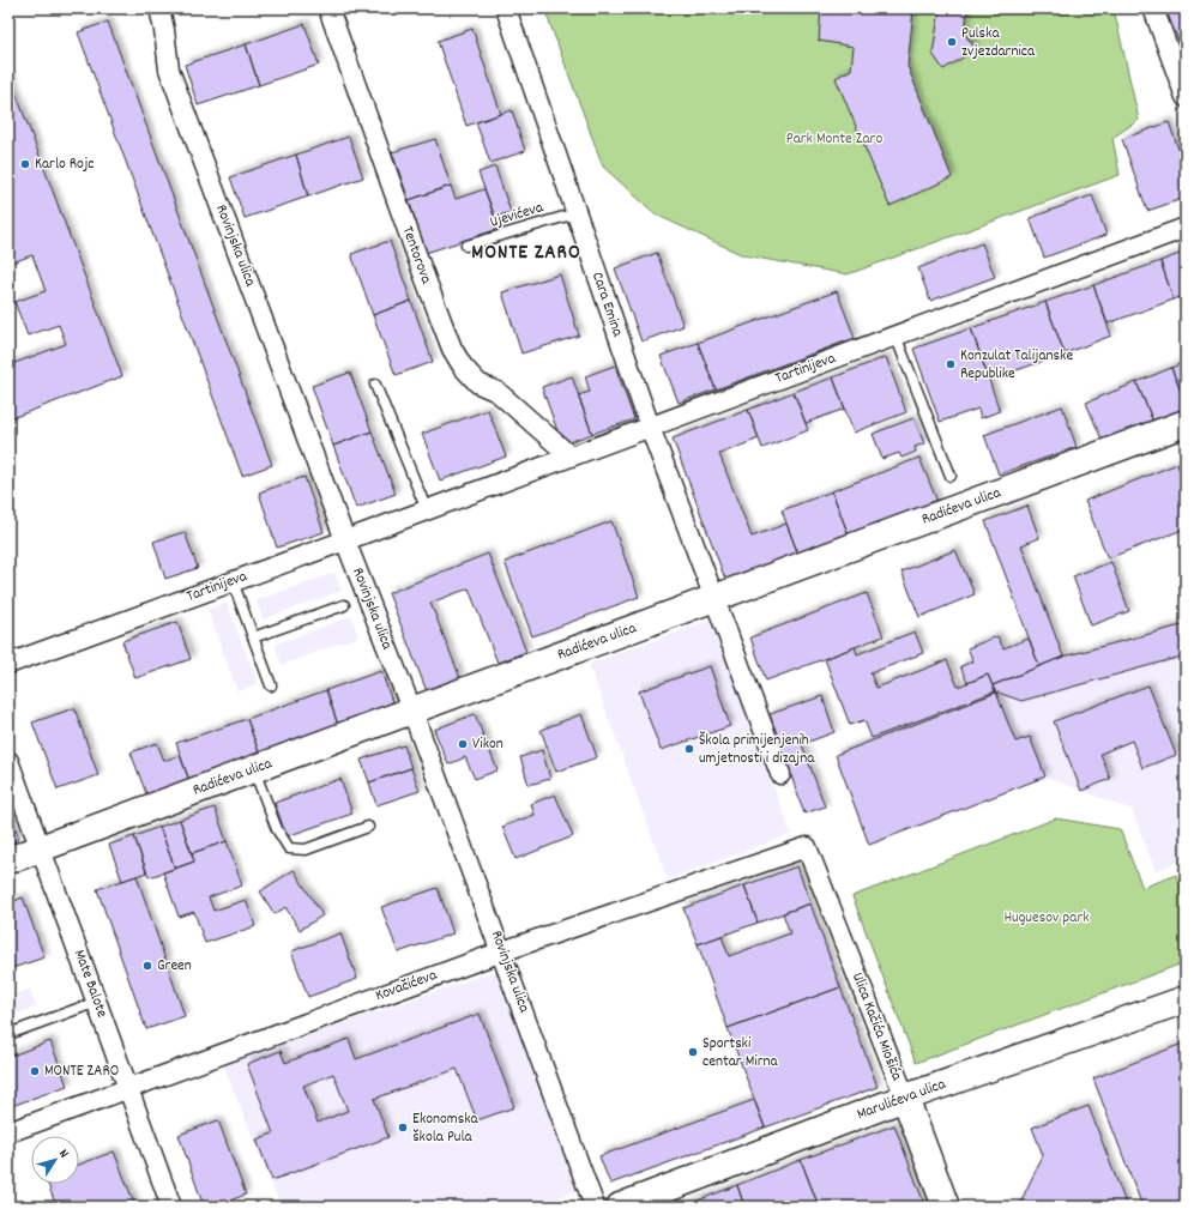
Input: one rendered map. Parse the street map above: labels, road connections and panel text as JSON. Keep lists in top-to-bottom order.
{
  "streets": {
    "main road": ["Radićeva ulica", "Ulica Kačića Miošića", "Marulićeva ulica"],
    "street": [
      "Rovinjska ulica",
      "Tentorova",
      "Cara Emina",
      "Tartinijeva",
      "Mate Balote",
      "Kovačićeva"
    ],
    "lane": ["Ujevićeva"]
  },
  "crossings": [
    ["Ujevićeva", "Cara Emina"],
    ["Rovinjska ulica", "Tartinijeva"],
    ["Rovinjska ulica", "Radićeva ulica"],
    ["Rovinjska ulica", "Kovačićeva"],
    ["Tentorova", "Tartinijeva"],
    ["Cara Emina", "Tartinijeva"],
    ["Cara Emina", "Radićeva ulica"],
    ["Radićeva ulica", "Mate Balote"],
    ["Mate Balote", "Kovačićeva"],
    ["Kovačićeva", "Ulica Kačića Miošića"],
    ["Ulica Kačića Miošića", "Marulićeva ulica"]
  ],
  "districts": ["MONTE ZARO"],
  "parks": ["Park Monte Zaro", "Huguesov park"],
  "places": [
    "Pulska zvjezdarnica",
    "Karlo Rojc",
    "Konzulat Talijanske Republike",
    "Vikon",
    "Škola primijenjenih umjetnosti i dizajna",
    "Green",
    "Sportski centar Mirna",
    "MONTE ZARO",
    "Ekonomska škola Pula"
  ],
  "north": "top right"
}
